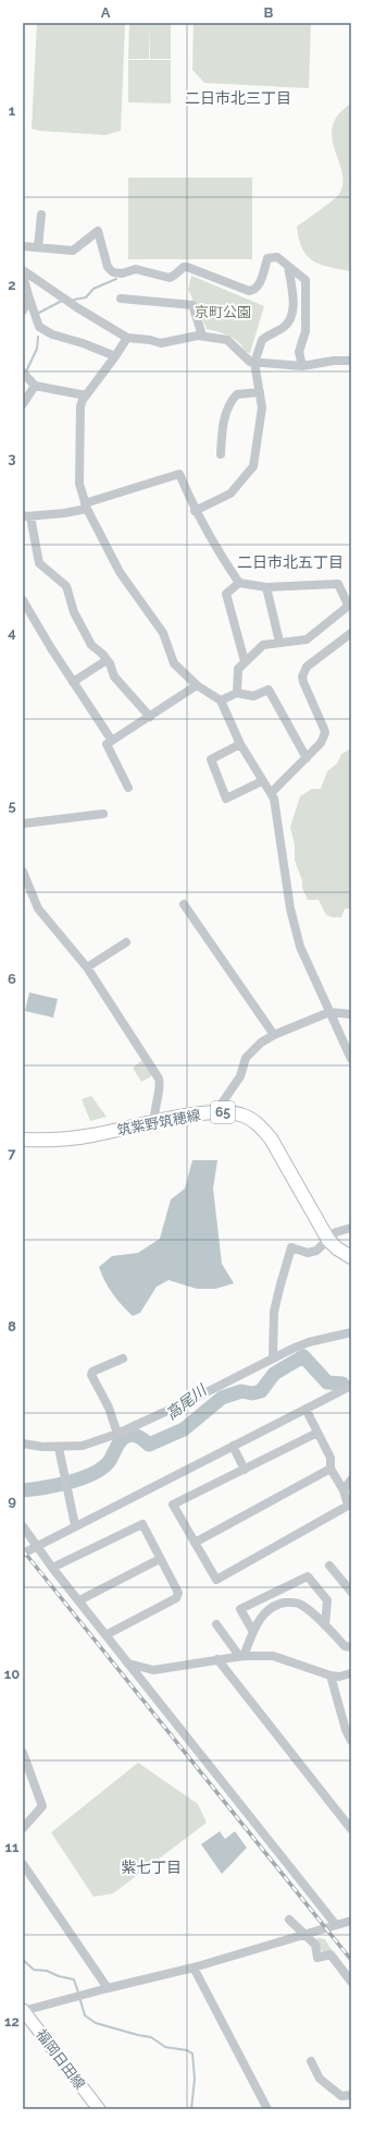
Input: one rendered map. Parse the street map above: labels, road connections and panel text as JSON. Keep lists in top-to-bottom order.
{
  "streets": {
    "main road": ["65", "筑紫野筑穂線", "福岡日田線"]
  },
  "districts": ["二日市北三丁目", "二日市北五丁目", "紫七丁目"],
  "water": ["高尾川"],
  "parks": ["京町公園"],
  "grid": {
    "columns": ["A", "B"],
    "rows": [
      "1",
      "2",
      "3",
      "4",
      "5",
      "6",
      "7",
      "8",
      "9",
      "10",
      "11",
      "12"
    ]
  }
}
